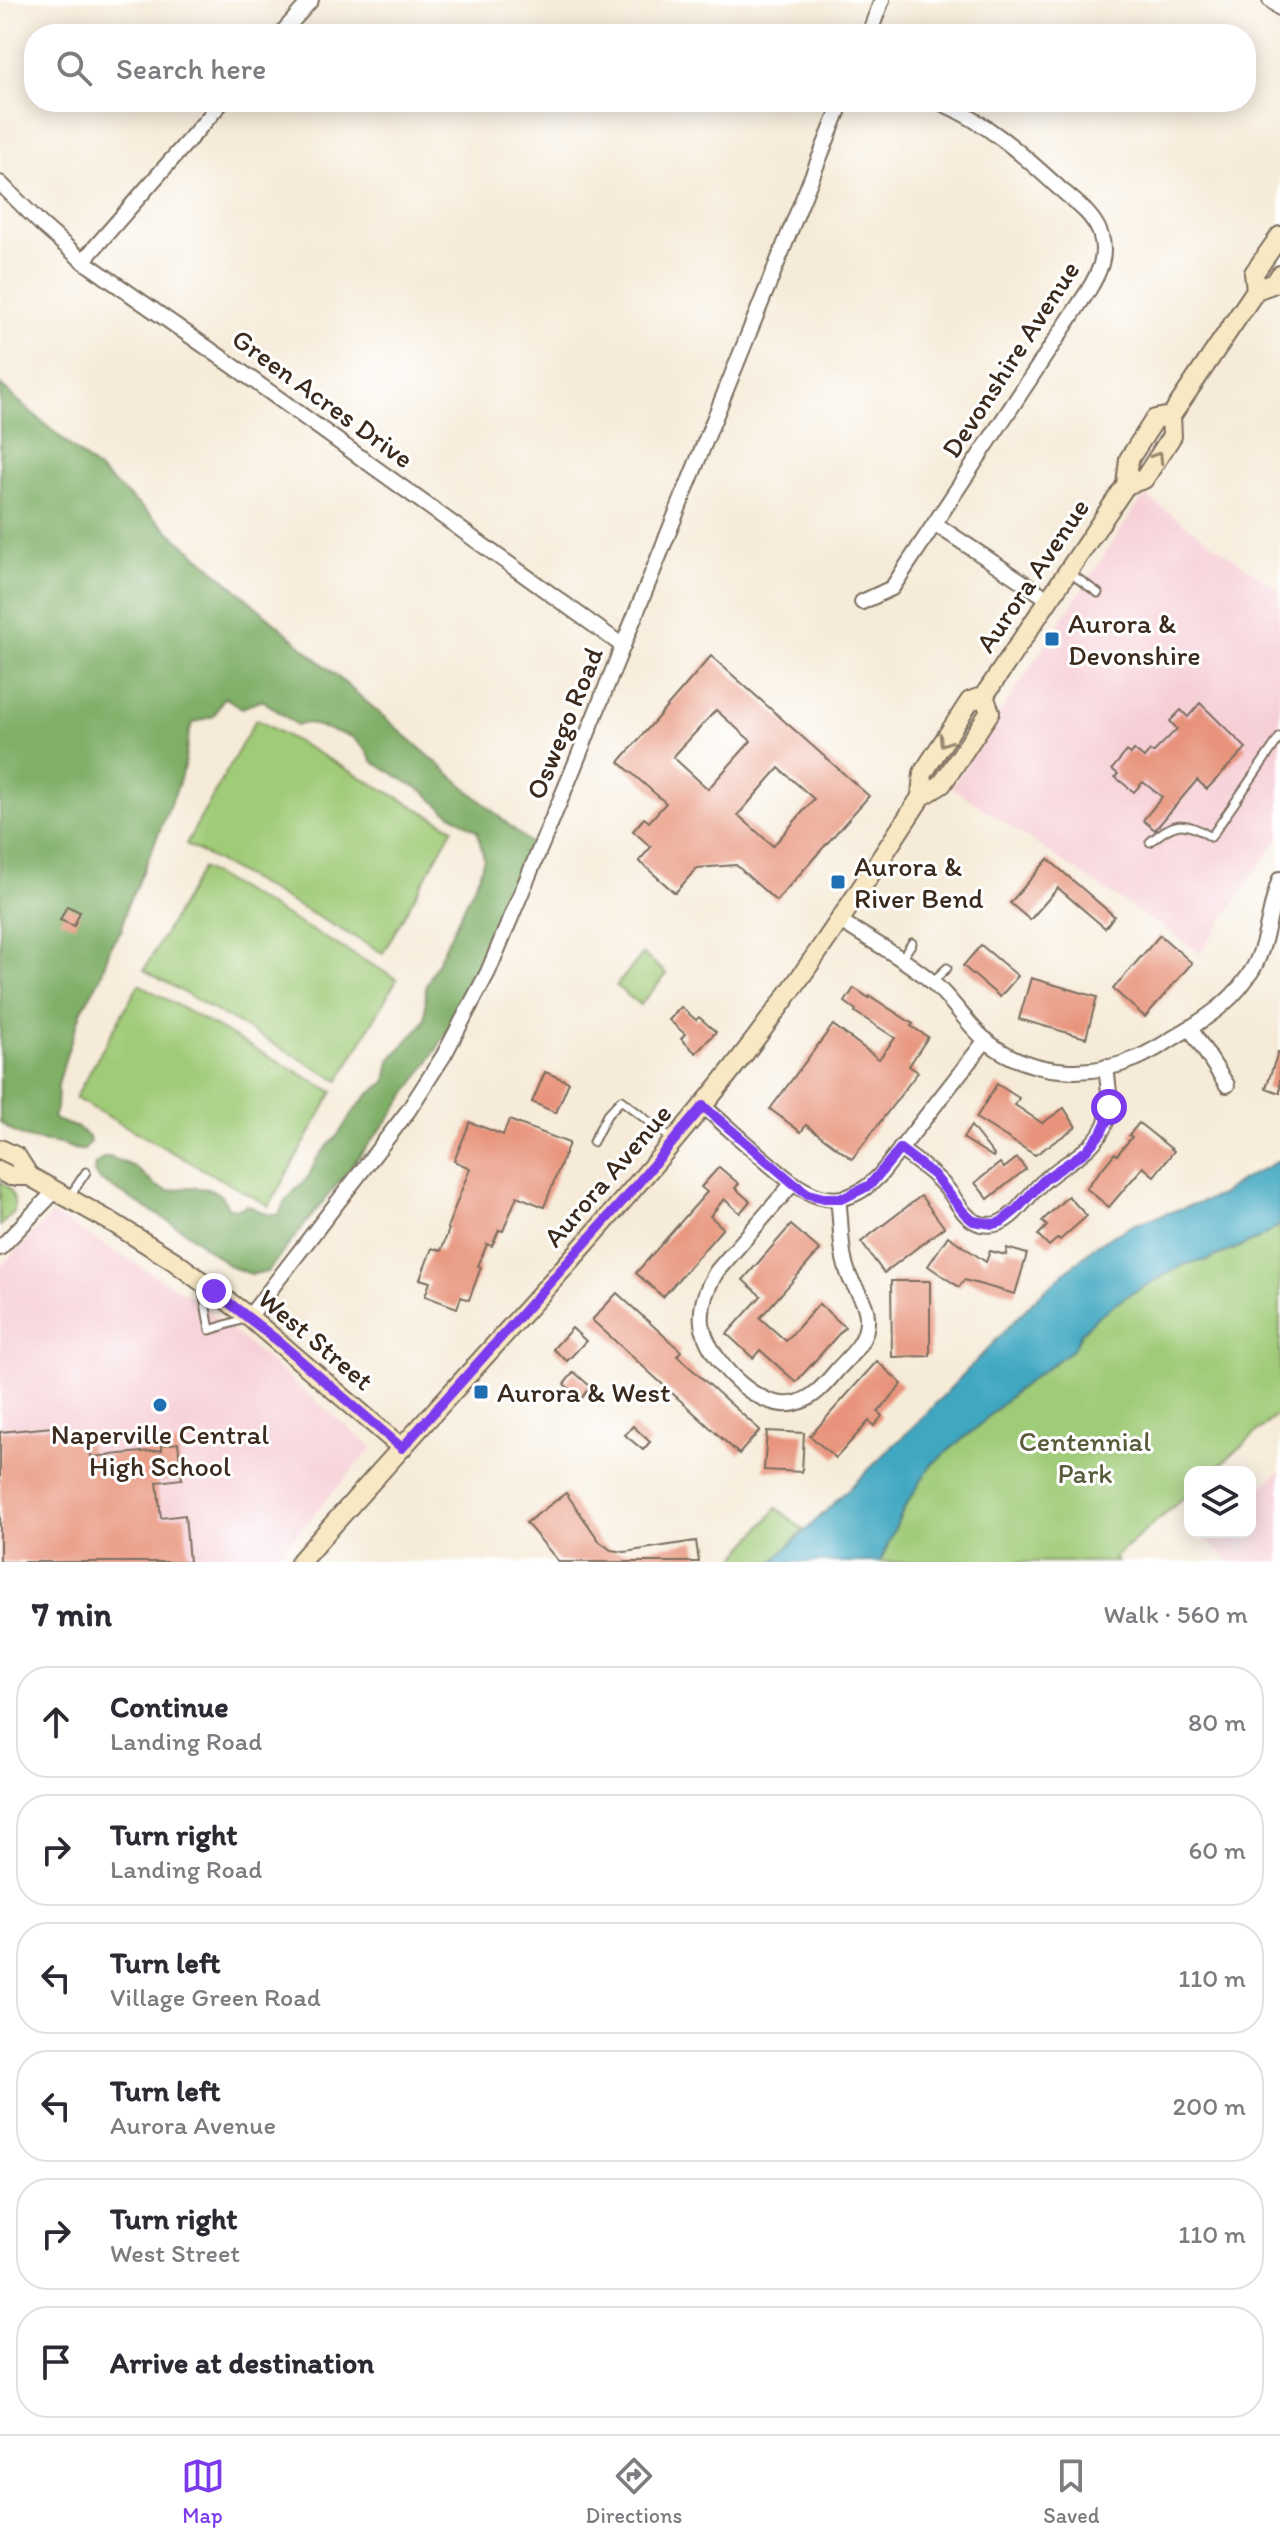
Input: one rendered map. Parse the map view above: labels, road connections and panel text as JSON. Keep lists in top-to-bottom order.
{
  "streets": {
    "main road": ["Aurora Avenue", "West Street"],
    "street": ["Devonshire Avenue", "Green Acres Drive", "Oswego Road"]
  },
  "crossings": [
    ["Green Acres Drive", "Oswego Road"],
    ["Aurora Avenue", "West Street"],
    ["Oswego Road", "West Street"]
  ],
  "parks": ["Centennial Park"],
  "places": {
    "transit": ["Aurora & Devonshire", "Aurora & River Bend", "Aurora & West"],
    "other": ["Naperville Central High School"]
  },
  "page": {
    "search": "Search here",
    "heading": ["7 min", "Walk · 560 m"],
    "list": [
      ["Continue", "Landing Road", "80 m"],
      ["Turn right", "Landing Road", "60 m"],
      ["Turn left", "Village Green Road", "110 m"],
      ["Turn left", "Aurora Avenue", "200 m"],
      ["Turn right", "West Street", "110 m"],
      "Arrive at destination"
    ],
    "nav": ["Map", "Directions", "Saved"]
  }
}
